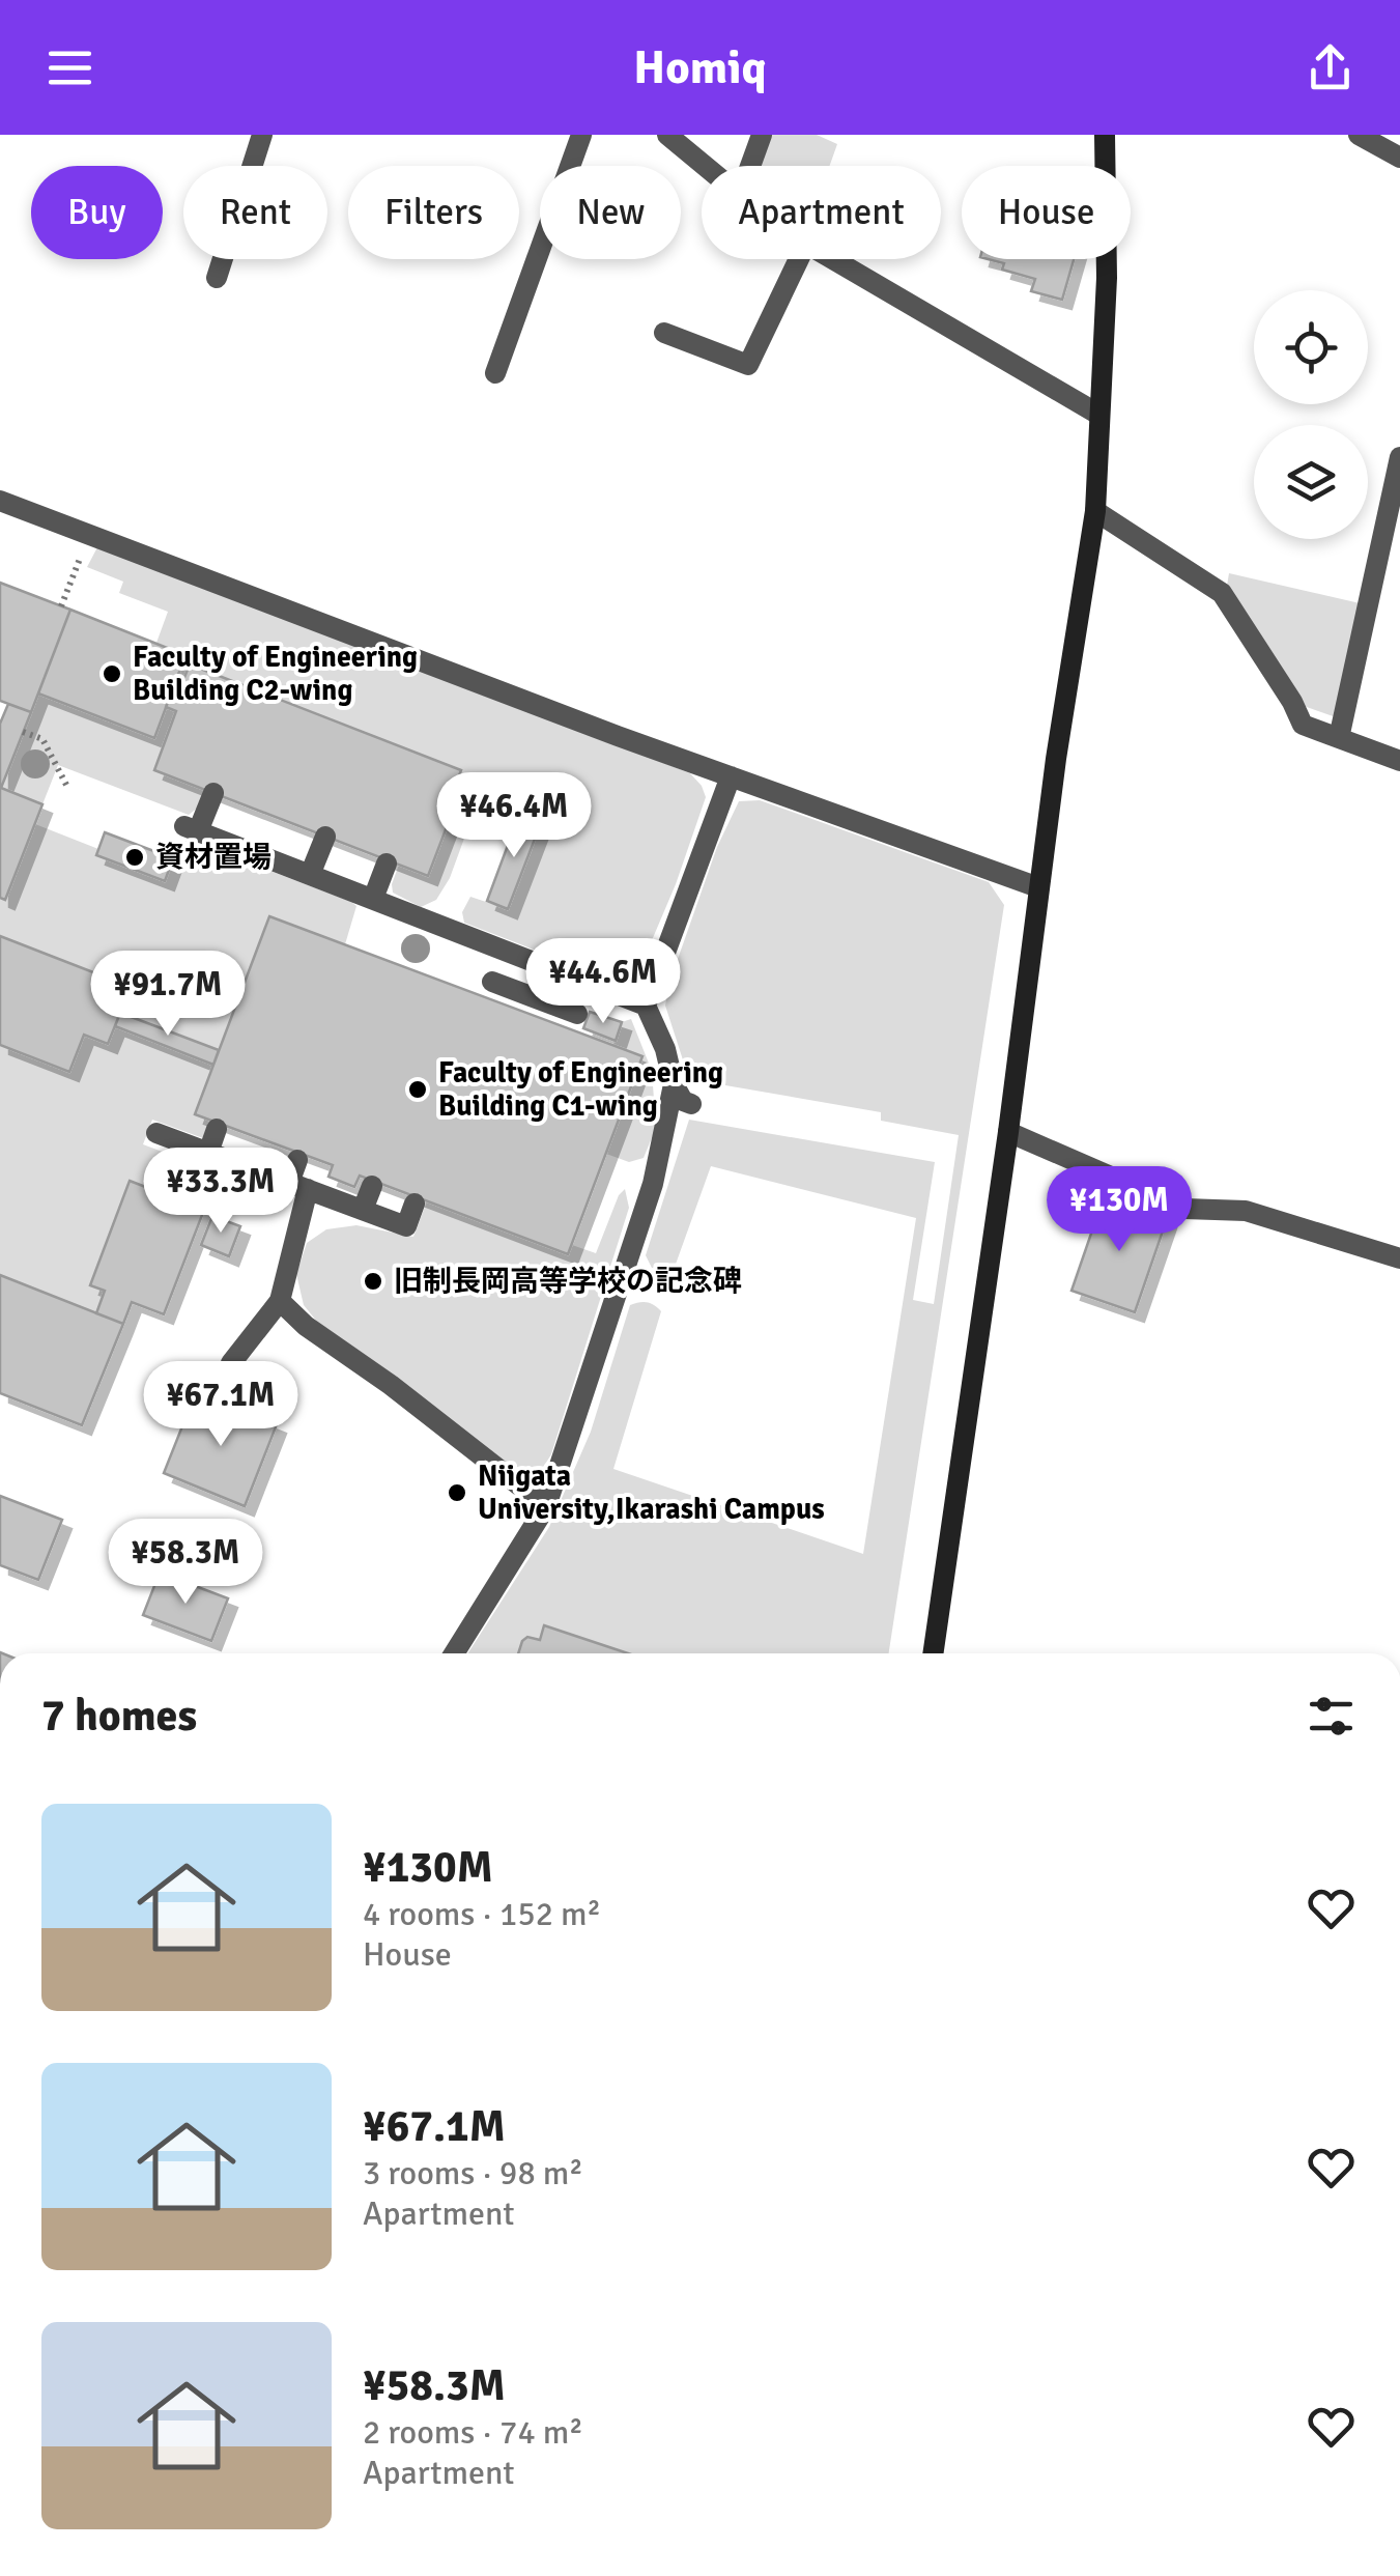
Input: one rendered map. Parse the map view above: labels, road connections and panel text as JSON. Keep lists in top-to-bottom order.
{
  "places": [
    "Faculty of Engineering Building C2-wing",
    "資材置場",
    "Faculty of Engineering Building C1-wing",
    "旧制長岡高等学校の記念碑",
    "Niigata University,Ikarashi Campus"
  ],
  "page": {
    "header": "Homiq",
    "chip": [
      "Buy",
      "Rent",
      "Filters",
      "New",
      "Apartment",
      "House"
    ],
    "price": [
      "¥46.4M",
      "¥44.6M",
      "¥91.7M",
      "¥33.3M",
      "¥130M",
      "¥67.1M",
      "¥58.3M"
    ],
    "heading": "7 homes",
    "list": [
      {
        "name": "¥130M",
        "note": "4 rooms · 152 m² · House"
      },
      {
        "name": "¥67.1M",
        "note": "3 rooms · 98 m² · Apartment"
      },
      {
        "name": "¥58.3M",
        "note": "2 rooms · 74 m² · Apartment"
      }
    ]
  }
}
